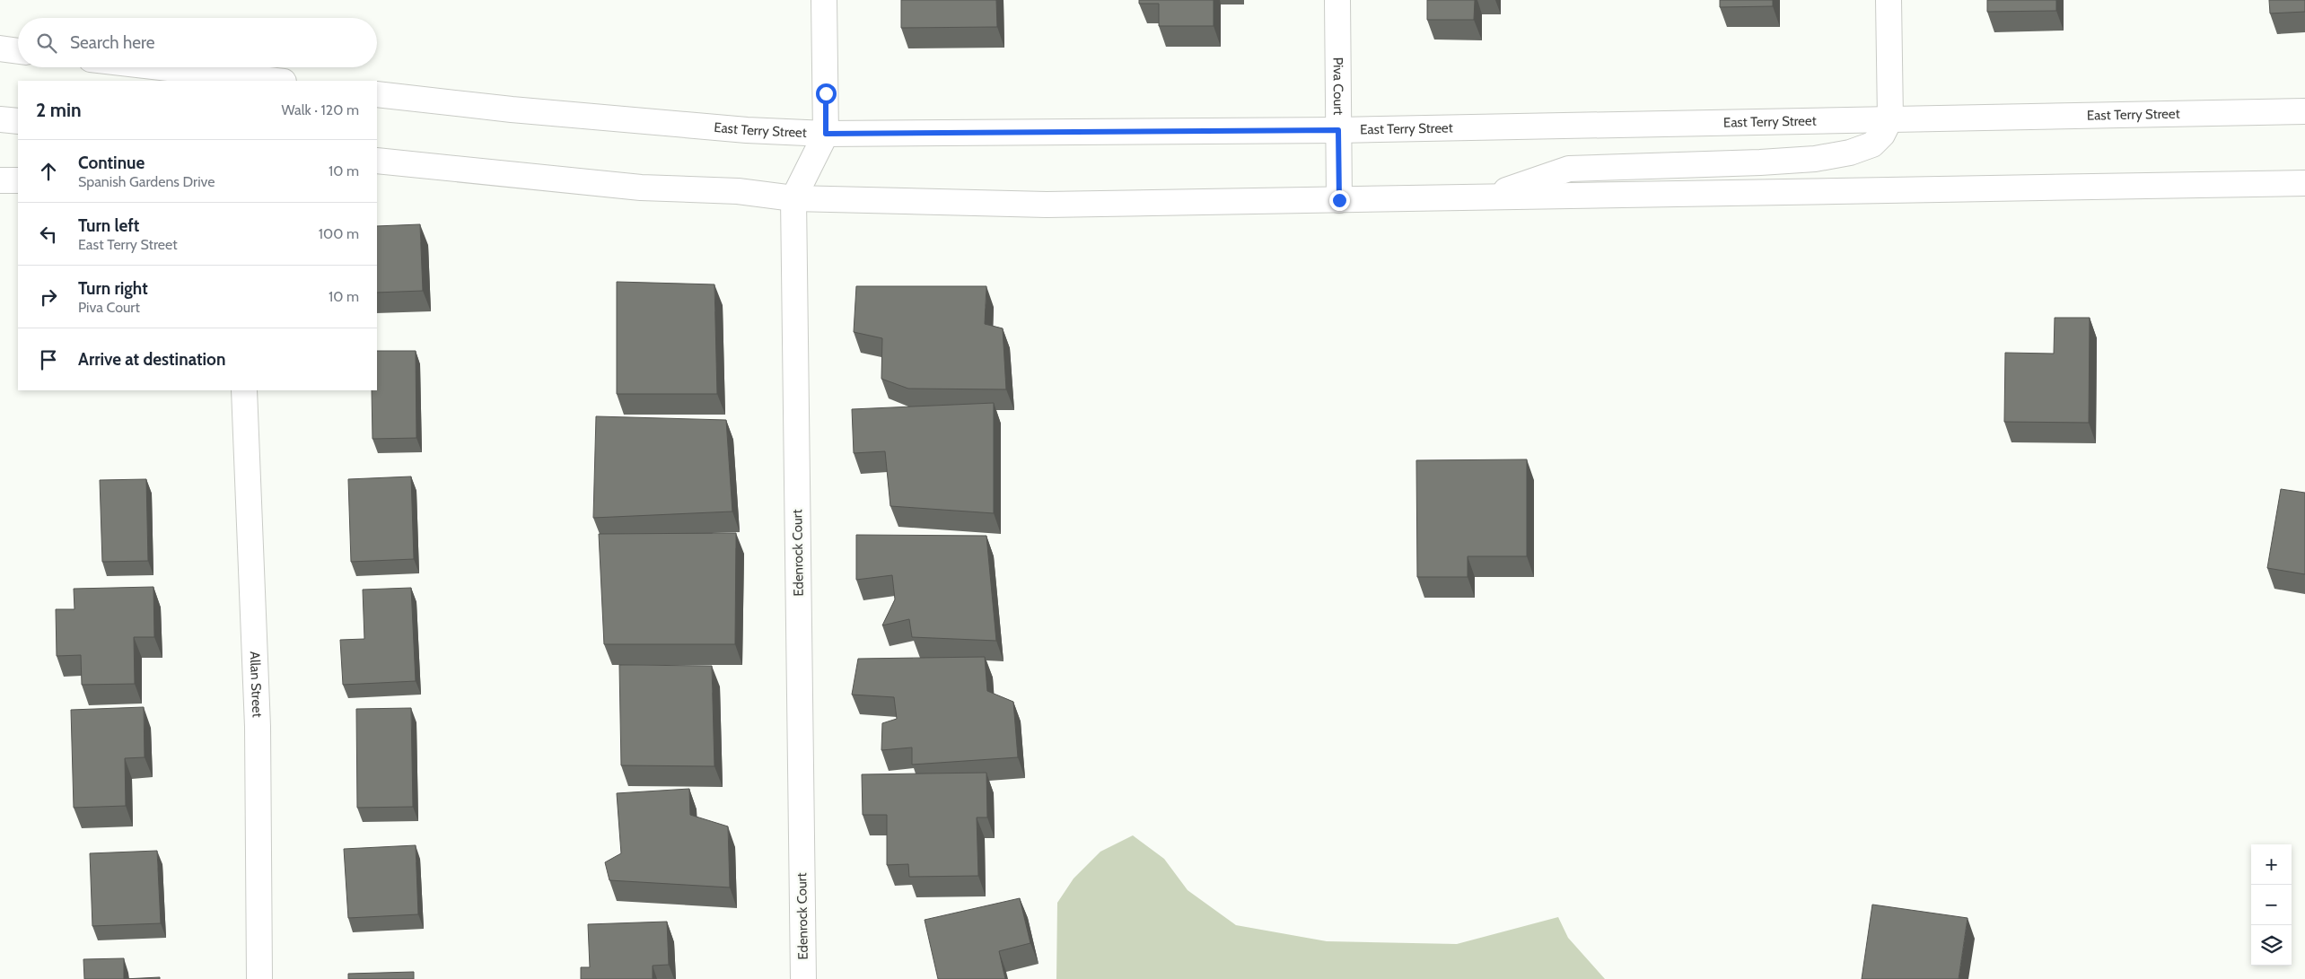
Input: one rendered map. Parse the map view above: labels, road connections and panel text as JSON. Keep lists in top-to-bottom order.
{
  "streets": {
    "street": [
      "Piva Court",
      "East Terry Street",
      "Edenrock Court",
      "Allan Street"
    ]
  },
  "crossings": [
    ["Piva Court", "East Terry Street"],
    ["East Terry Street", "Edenrock Court"]
  ],
  "page": {
    "search": "Search here",
    "heading": ["2 min", "Walk · 120 m"],
    "list": [
      ["Continue", "Spanish Gardens Drive", "10 m"],
      ["Turn left", "East Terry Street", "100 m"],
      ["Turn right", "Piva Court", "10 m"],
      "Arrive at destination"
    ],
    "map_buttons": ["+", "−"]
  }
}
